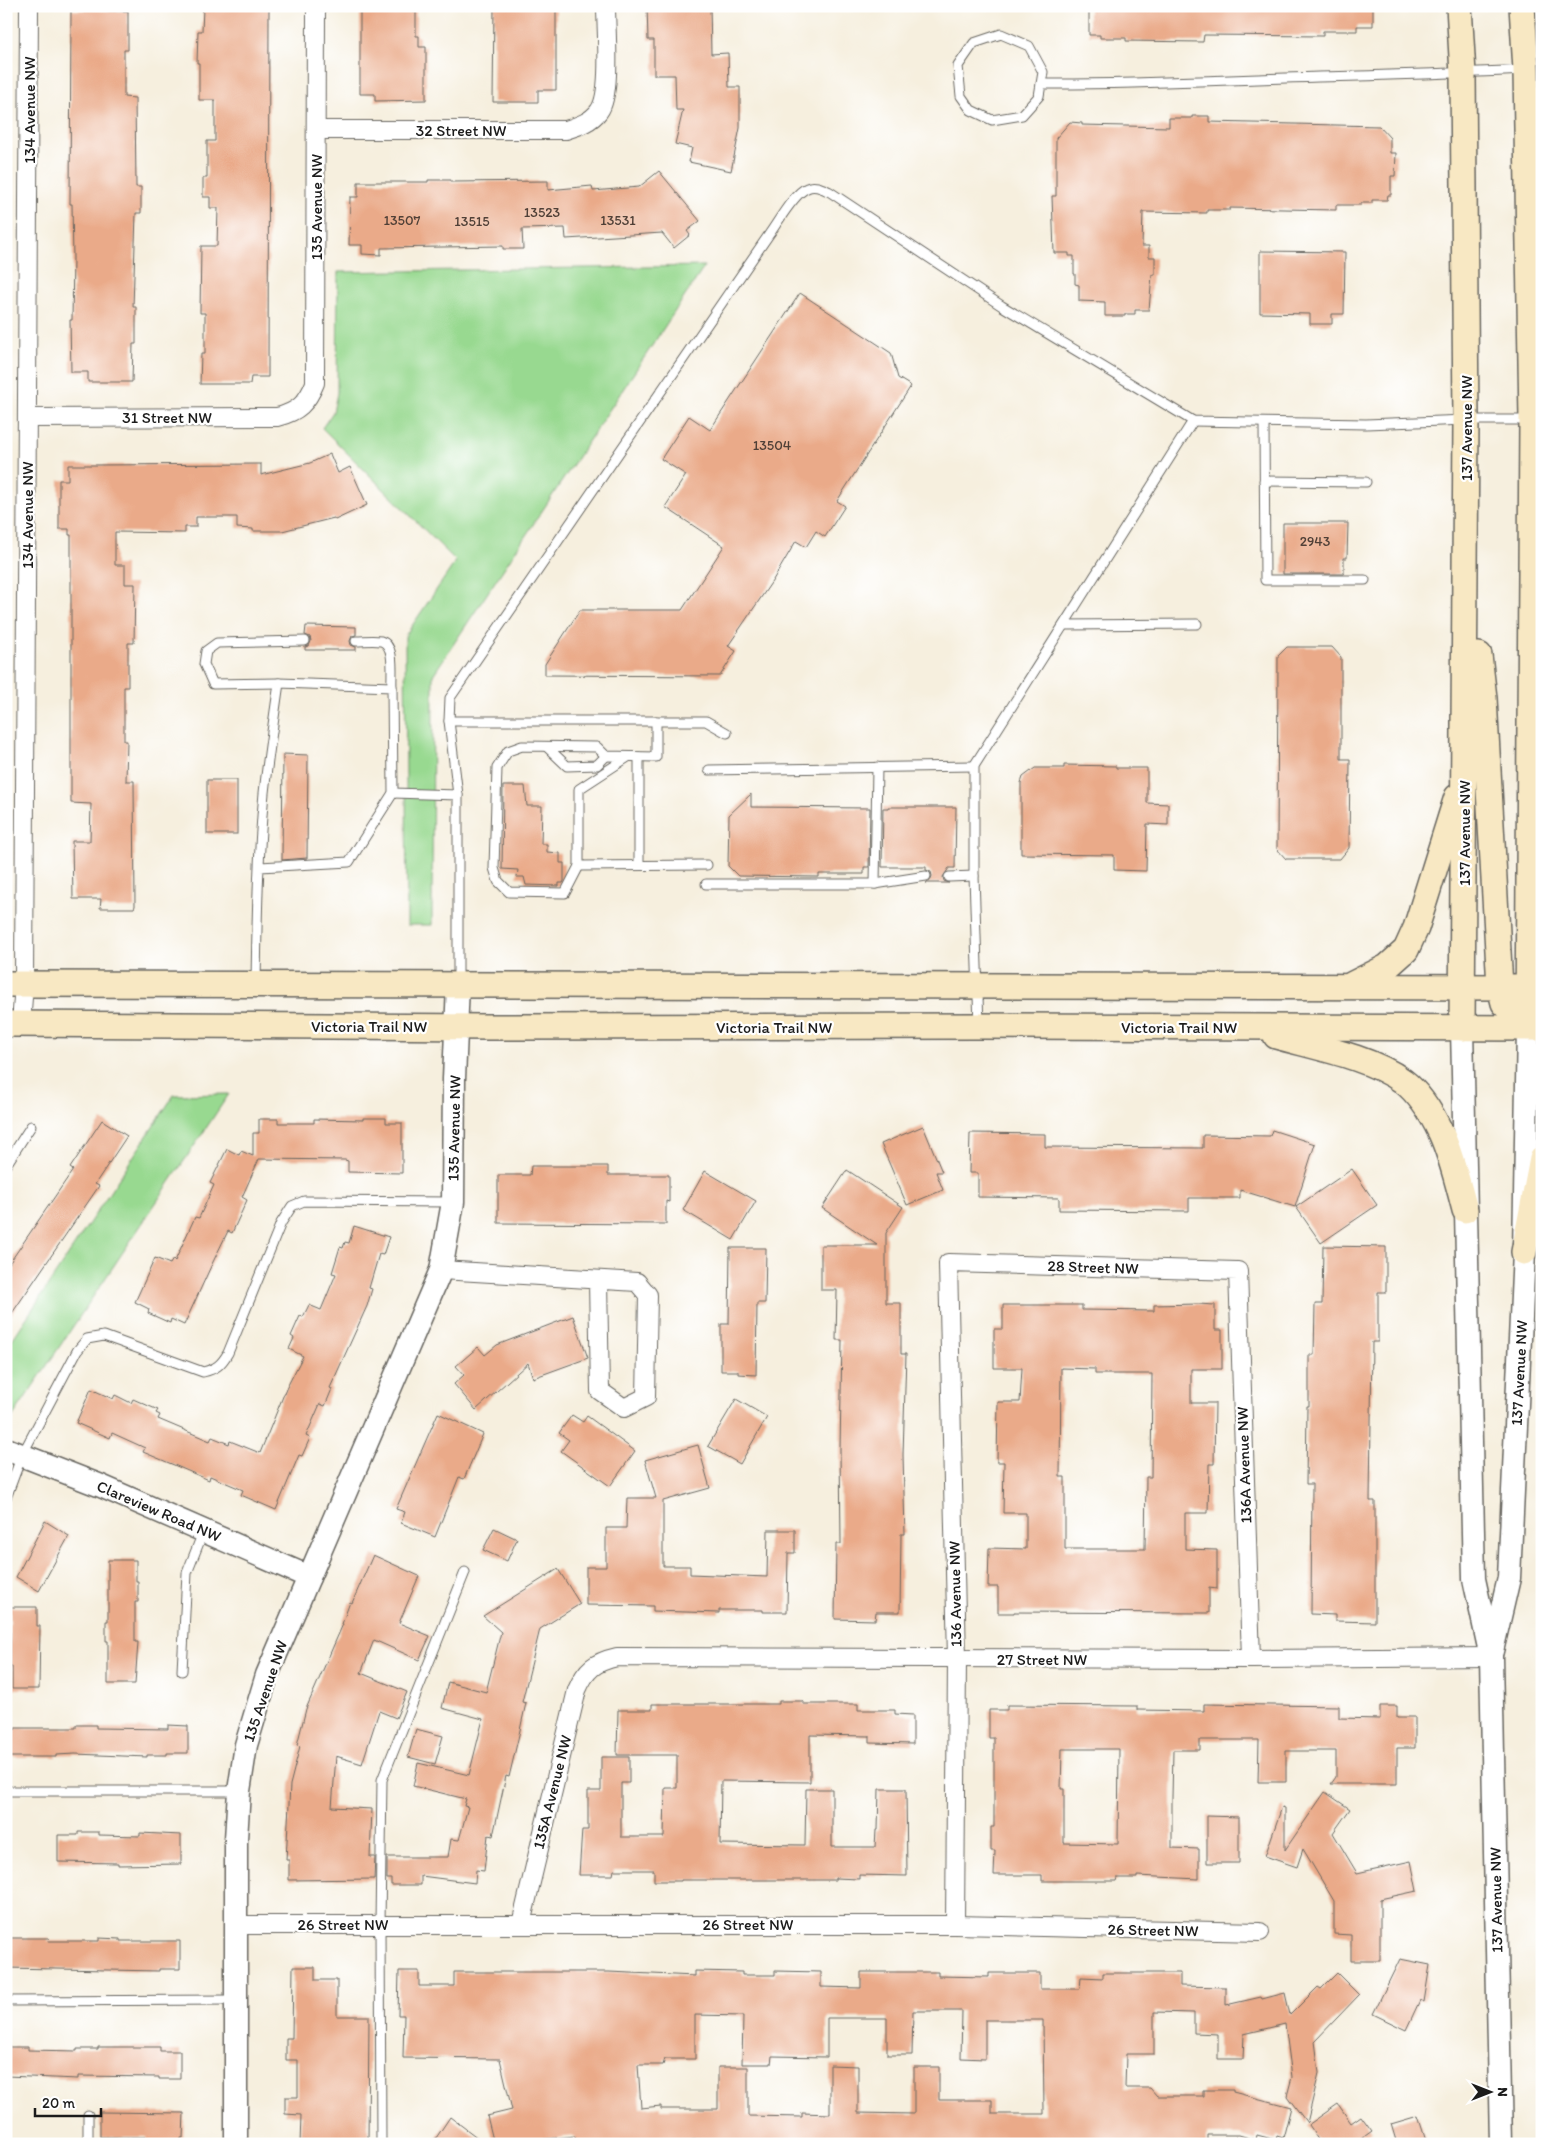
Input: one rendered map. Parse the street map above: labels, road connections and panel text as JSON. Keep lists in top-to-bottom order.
{
  "streets": {
    "main road": ["137 Avenue NW", "Victoria Trail NW"],
    "street": [
      "134 Avenue NW",
      "32 Street NW",
      "135 Avenue NW",
      "31 Street NW",
      "28 Street NW",
      "136A Avenue NW",
      "Clareview Road NW",
      "136 Avenue NW",
      "27 Street NW",
      "135A Avenue NW",
      "26 Street NW"
    ]
  },
  "crossings": [
    ["134 Avenue NW", "31 Street NW"],
    ["134 Avenue NW", "Victoria Trail NW"],
    ["32 Street NW", "135 Avenue NW"],
    ["135 Avenue NW", "31 Street NW"],
    ["135 Avenue NW", "Victoria Trail NW"],
    ["135 Avenue NW", "Clareview Road NW"],
    ["135 Avenue NW", "26 Street NW"],
    ["137 Avenue NW", "Victoria Trail NW"],
    ["137 Avenue NW", "27 Street NW"],
    ["28 Street NW", "136A Avenue NW"],
    ["28 Street NW", "136 Avenue NW"],
    ["136A Avenue NW", "27 Street NW"],
    ["136 Avenue NW", "27 Street NW"],
    ["136 Avenue NW", "26 Street NW"],
    ["27 Street NW", "135A Avenue NW"],
    ["135A Avenue NW", "26 Street NW"]
  ],
  "house_numbers": [
    "13523",
    "13507",
    "13531",
    "13515",
    "13504",
    "2943"
  ],
  "scale_bar": "20 m",
  "north": "right"
}
